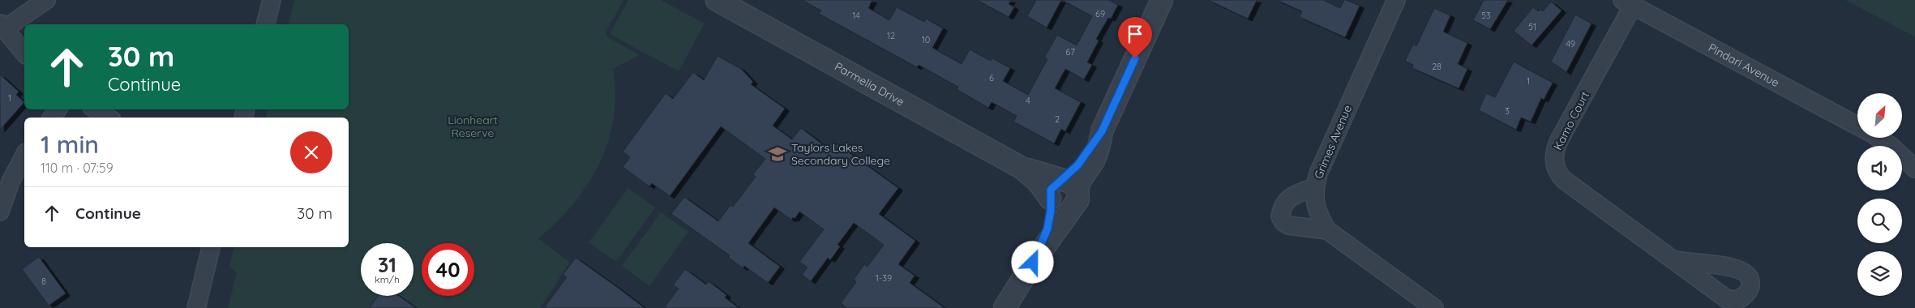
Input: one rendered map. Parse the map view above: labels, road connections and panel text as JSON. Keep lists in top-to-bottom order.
{
  "streets": {
    "street": [
      "Pindari Avenue",
      "Parmelia Drive",
      "Kamo Court",
      "Grimes Avenue"
    ]
  },
  "crossings": [
    ["Pindari Avenue", "Kamo Court"]
  ],
  "parks": ["Lionheart Reserve"],
  "places": {
    "school or university": ["Taylors Lakes Secondary College"]
  },
  "house_numbers": [
    "69",
    "14",
    "53",
    "51",
    "12",
    "10",
    "49",
    "67",
    "28",
    "6",
    "1",
    "1",
    "4",
    "3",
    "2",
    "1-39",
    "8"
  ],
  "north": "top right",
  "page": {
    "turn": ["30 m", "Continue"],
    "heading": ["1 min", "110 m · 07:59"],
    "list": [
      {
        "name": "Continue",
        "value": "30 m"
      }
    ],
    "speed": "31 km/h",
    "limit": "40"
  }
}
